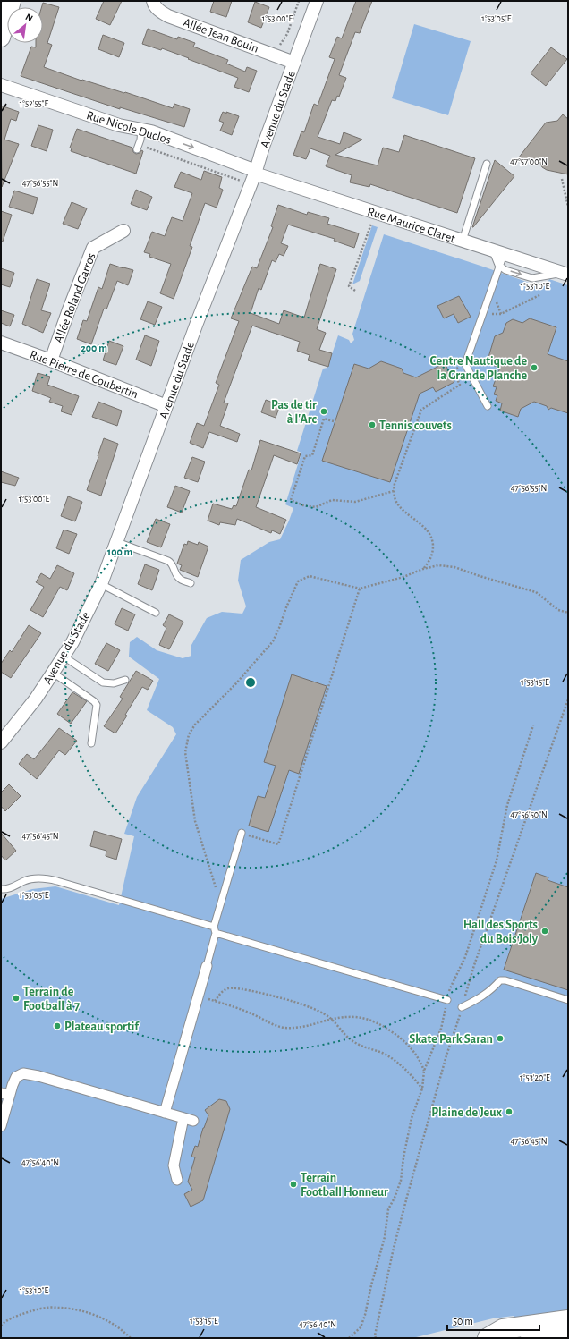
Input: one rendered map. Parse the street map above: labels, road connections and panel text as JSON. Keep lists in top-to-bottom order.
{
  "streets": {
    "street": [
      "Allée Jean Bouin",
      "Avenue du Stade",
      "Rue Nicole Duclos",
      "Rue Maurice Claret",
      "Allée Roland Garros",
      "Rue Pierre de Coubertin"
    ]
  },
  "crossings": [
    ["Allée Jean Bouin", "Avenue du Stade"],
    ["Avenue du Stade", "Rue Nicole Duclos"],
    ["Avenue du Stade", "Rue Maurice Claret"],
    ["Avenue du Stade", "Rue Pierre de Coubertin"],
    ["Rue Nicole Duclos", "Rue Maurice Claret"],
    ["Allée Roland Garros", "Rue Pierre de Coubertin"]
  ],
  "one_way": ["Rue Nicole Duclos"],
  "places": [
    "Centre Nautique de la Grande Planche",
    "Pas de tir à l'Arc",
    "Tennis couvets",
    "Hall des Sports du Bois Joly",
    "Terrain de Football à 7",
    "Plateau sportif",
    "Skate Park Saran",
    "Plaine de Jeux",
    "Terrain Football Honneur"
  ],
  "scale_bar": "50 m",
  "north": "top right",
  "coordinates": [
    "1°53'00\"E",
    "1°53'05\"E",
    "1°52'55\"E",
    "47°57'00\"N",
    "47°56'55\"N",
    "1°53'10\"E",
    "1°53'15\"E",
    "47°56'50\"N",
    "47°56'45\"N",
    "1°53'20\"E",
    "47°56'40\"N"
  ],
  "rings": ["200 m", "100 m"]
}
